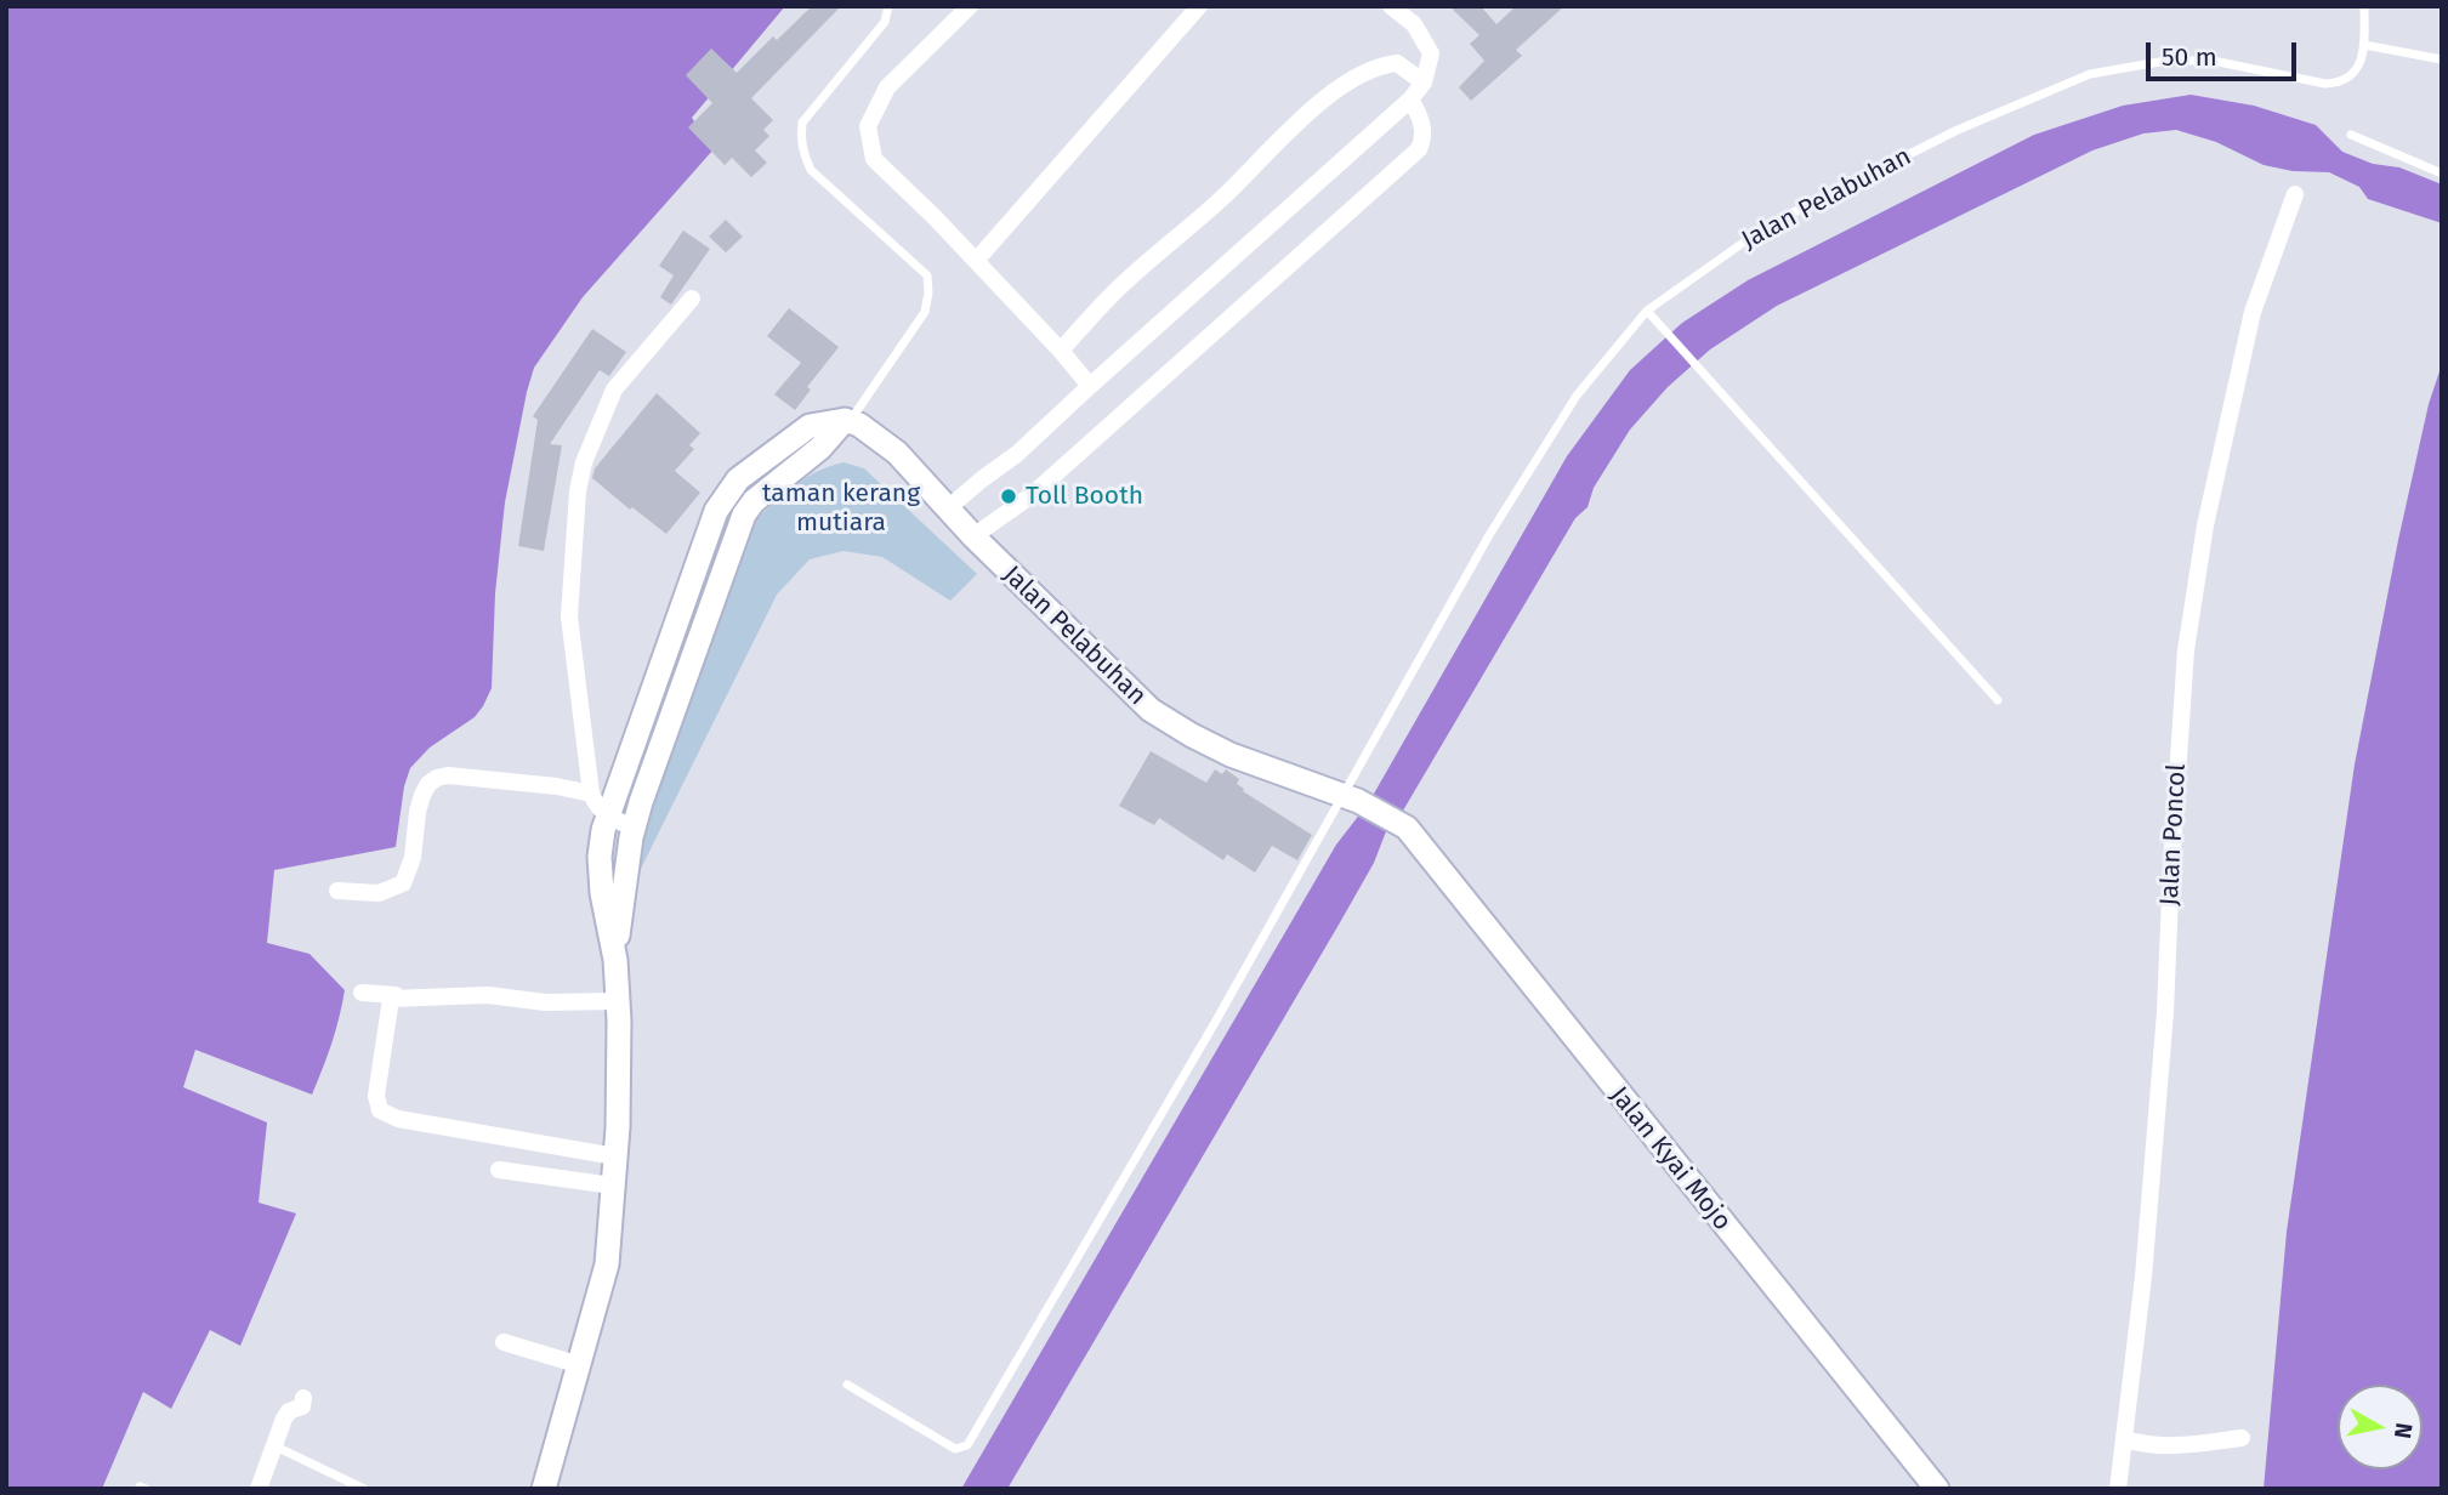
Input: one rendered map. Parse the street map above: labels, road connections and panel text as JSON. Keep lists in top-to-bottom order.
{
  "streets": {
    "main road": ["Jalan Pelabuhan", "Jalan Kyai Mojo"],
    "street": ["Jalan Poncol"]
  },
  "crossings": [
    ["Jalan Pelabuhan", "Jalan Kyai Mojo"]
  ],
  "parks": ["taman kerang mutiara"],
  "places": ["Toll Booth"],
  "scale_bar": "50 m",
  "north": "right"
}
